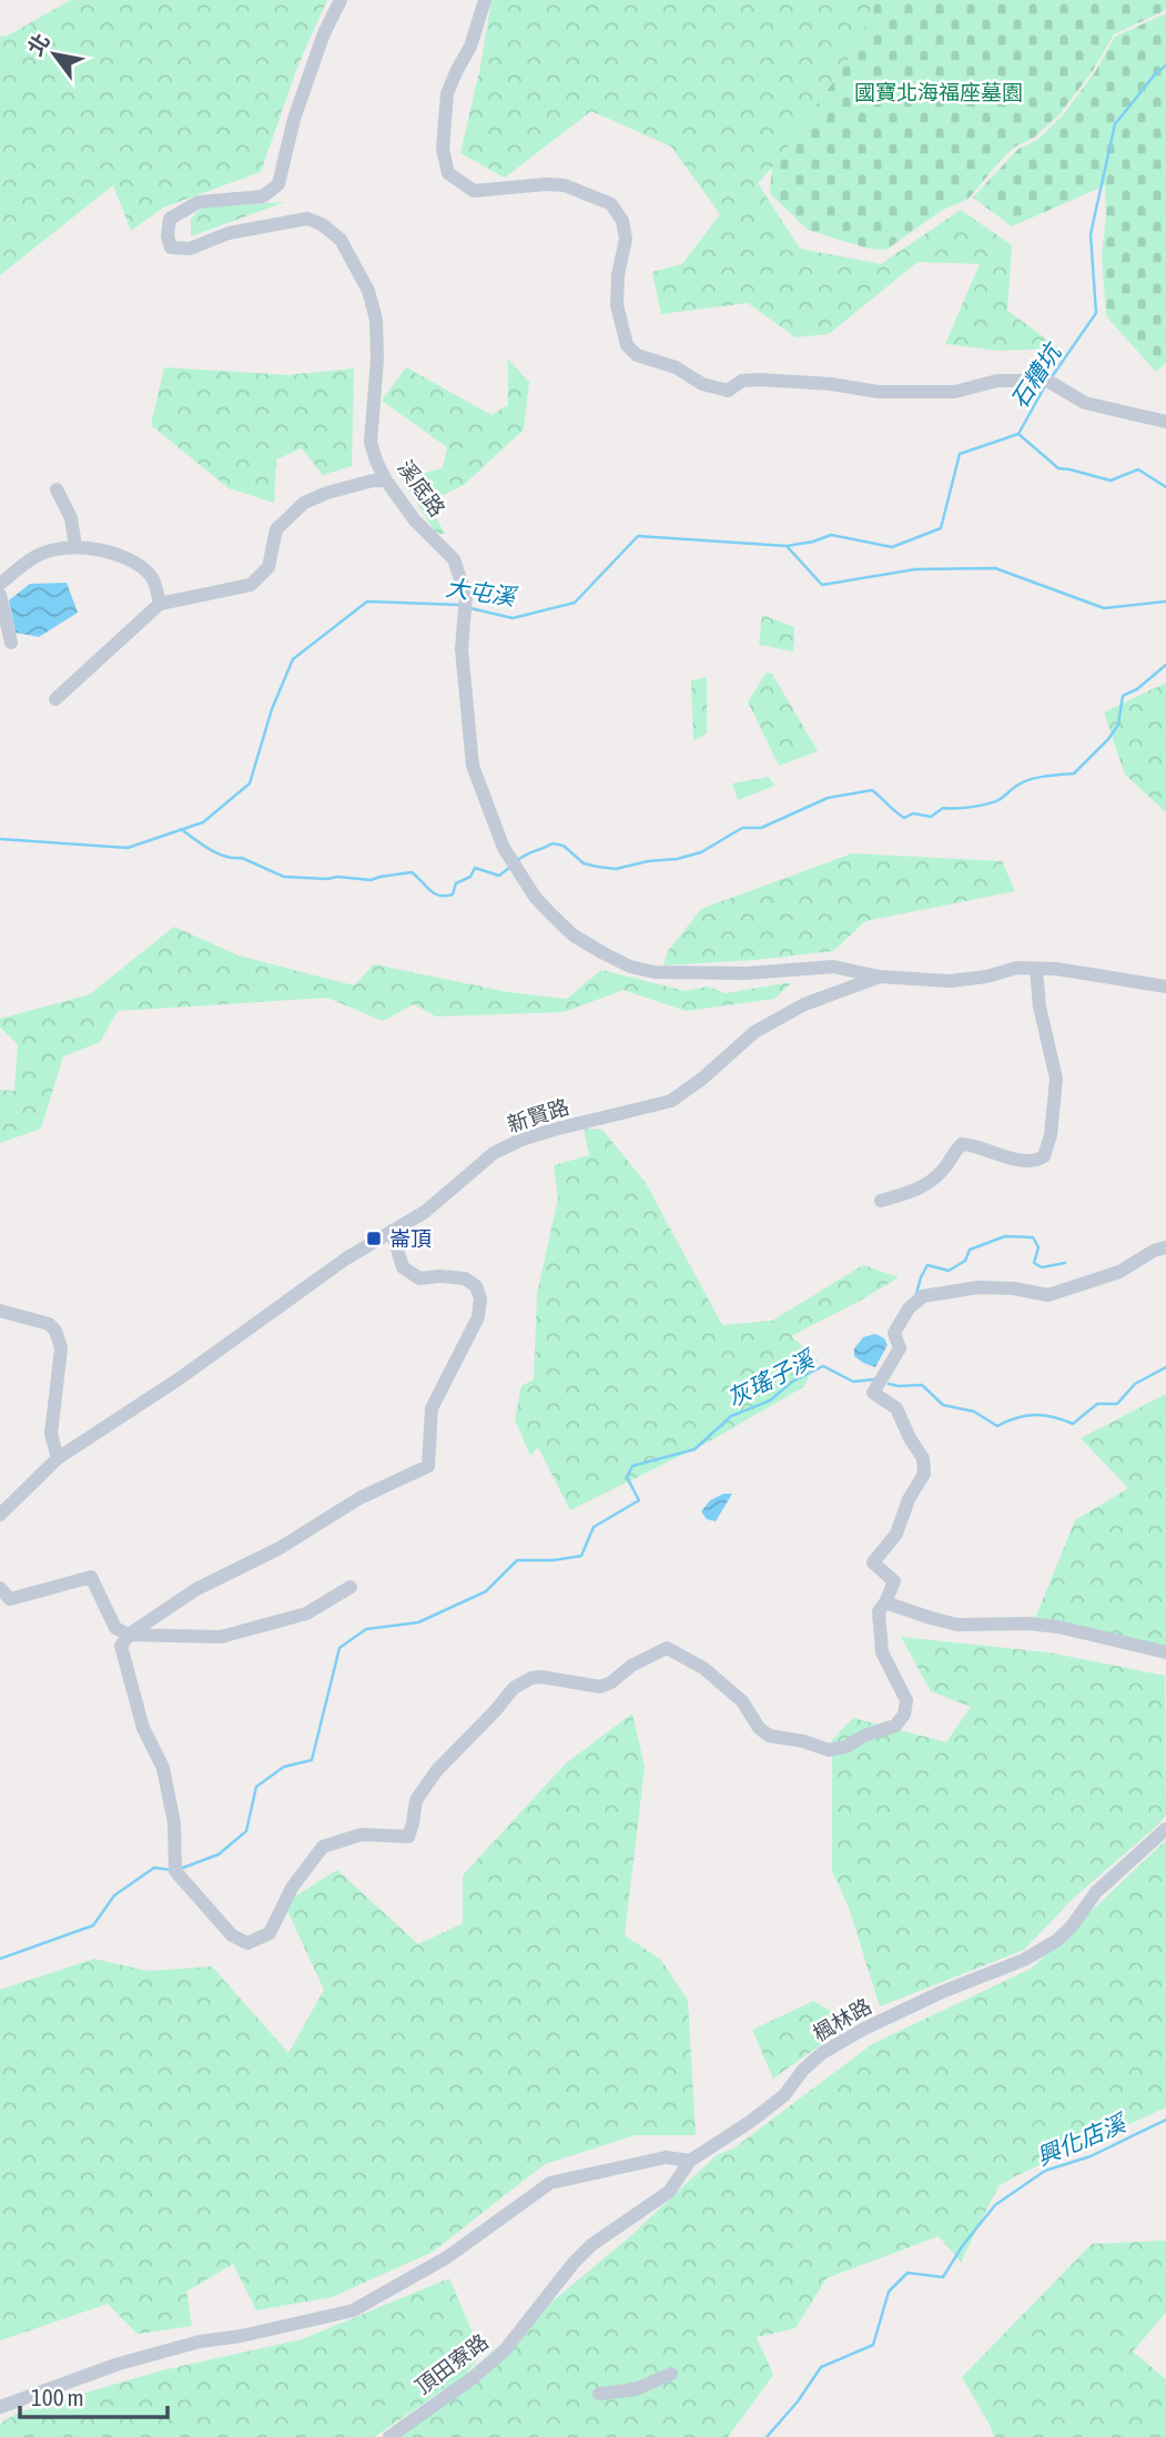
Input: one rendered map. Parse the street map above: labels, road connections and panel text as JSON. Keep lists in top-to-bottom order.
{
  "streets": {
    "street": [
      "溪底路",
      "新賢路",
      "楓林路",
      "頂田寮路"
    ]
  },
  "crossings": [
    ["溪底路", "新賢路"],
    ["楓林路", "頂田寮路"]
  ],
  "water": [
    "石糟坑",
    "大屯溪",
    "灰瑤子溪",
    "興化店溪"
  ],
  "parks": ["國寶北海福座墓園"],
  "places": {
    "transit": ["崙頂"]
  },
  "scale_bar": "100 m",
  "north": "top left"
}
